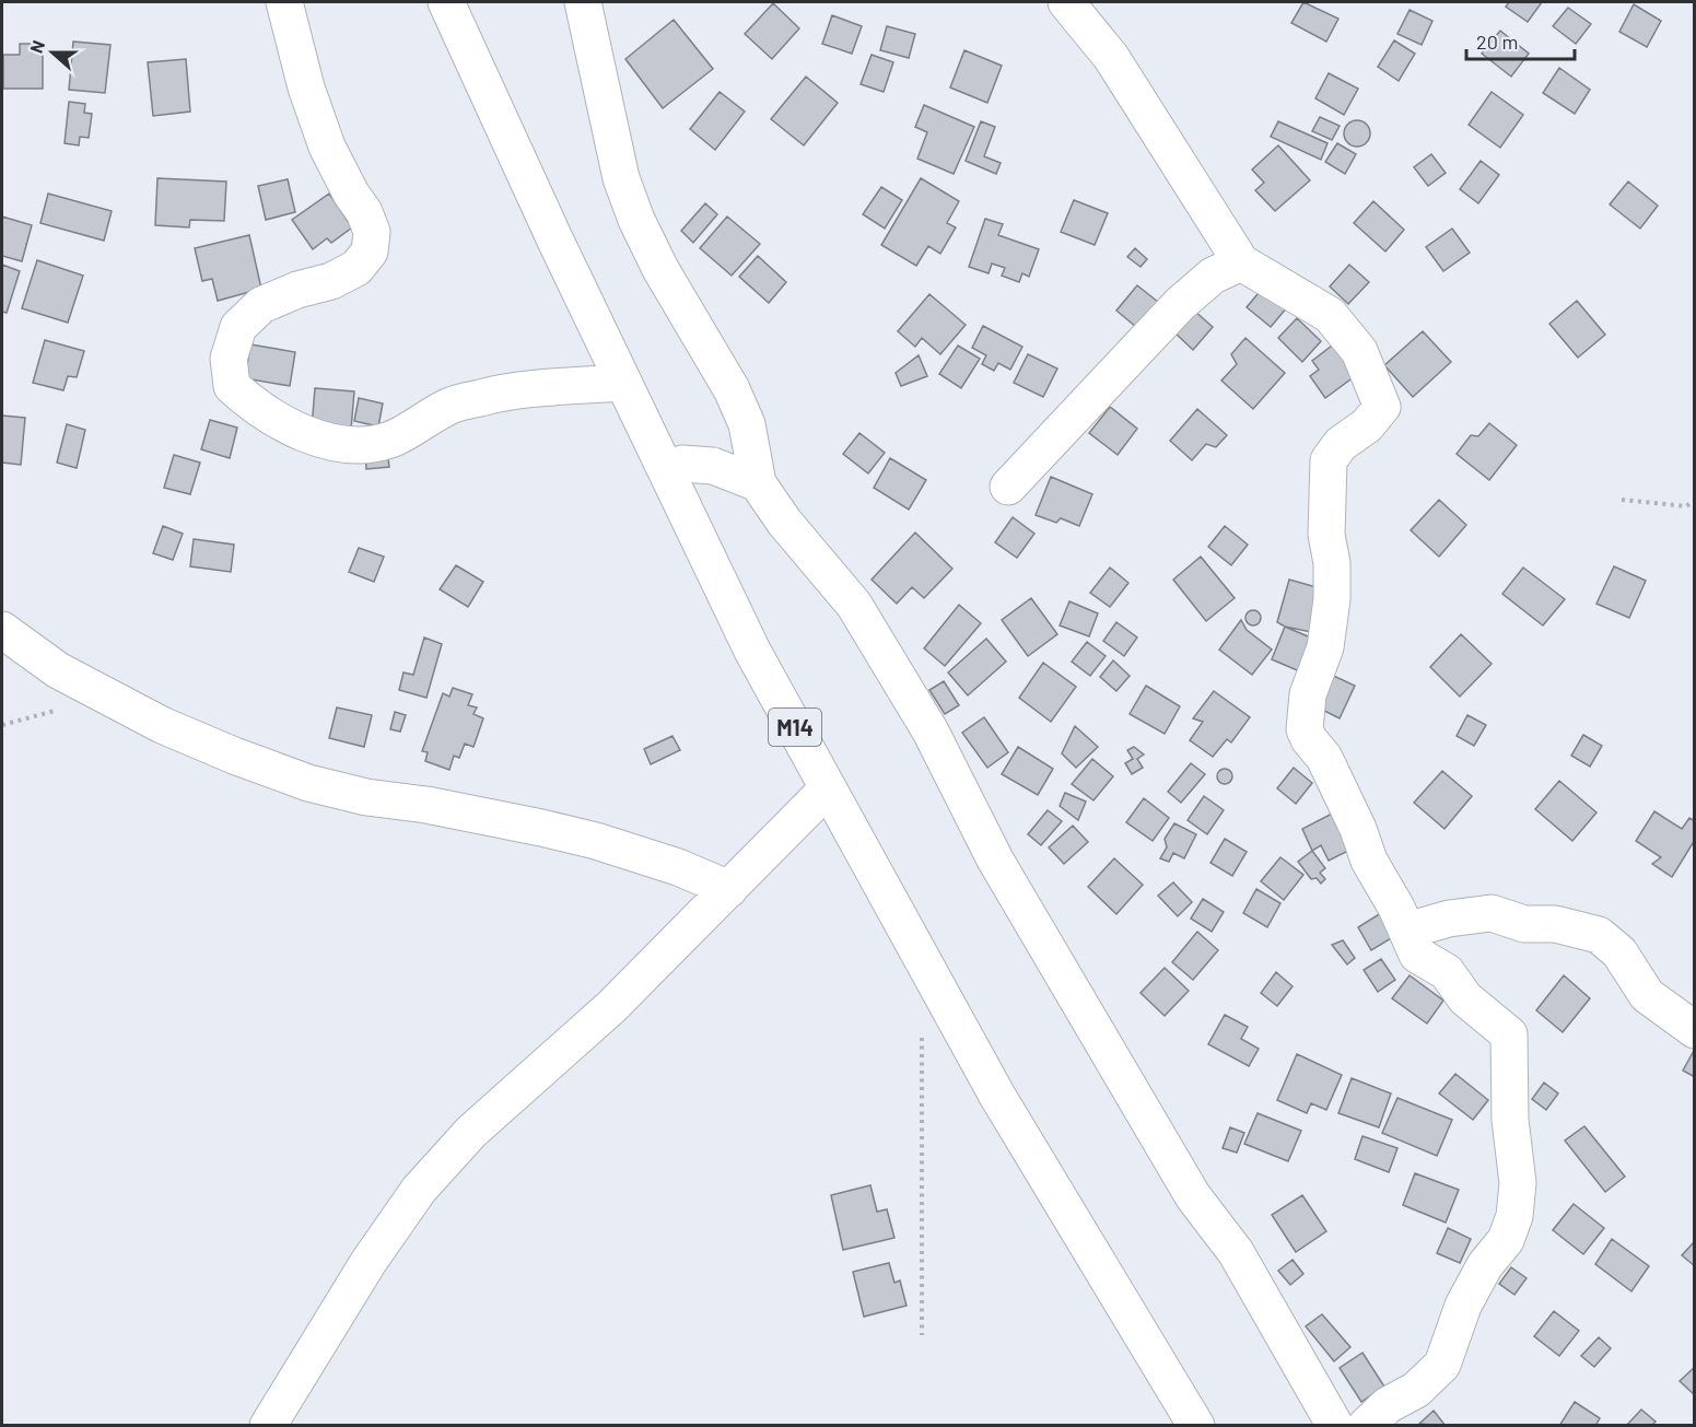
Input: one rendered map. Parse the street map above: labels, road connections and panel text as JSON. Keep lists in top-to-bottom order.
{
  "streets": {
    "main road": ["M14"]
  },
  "scale_bar": "20 m",
  "north": "left"
}
